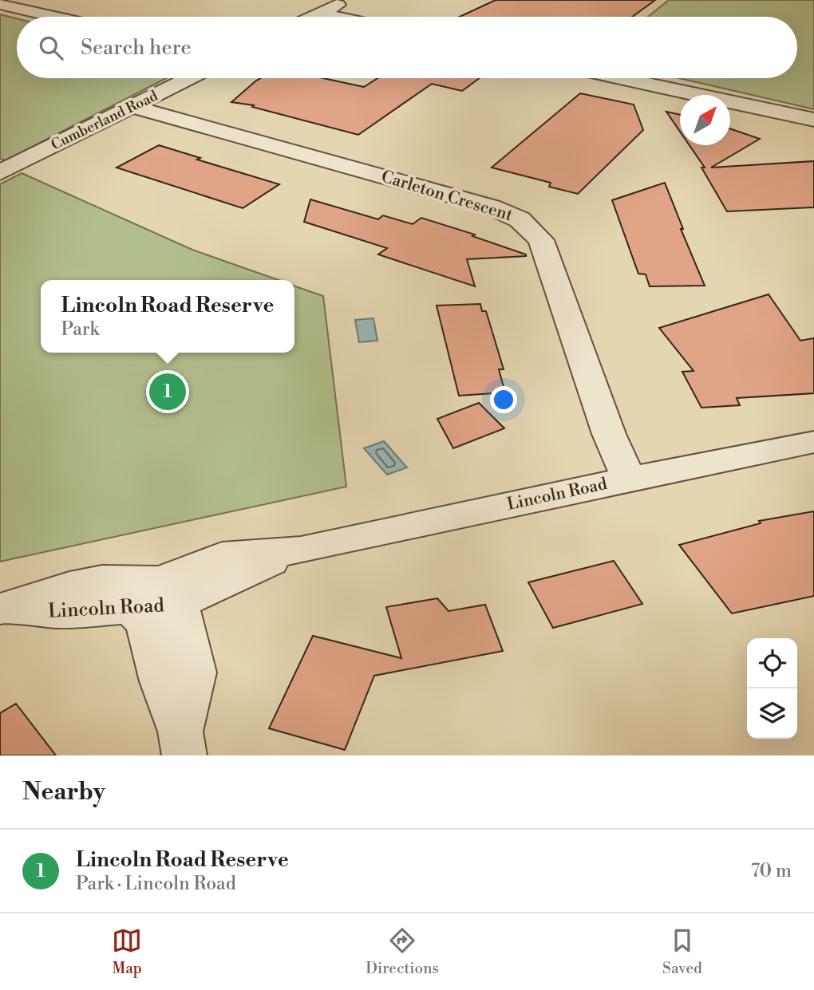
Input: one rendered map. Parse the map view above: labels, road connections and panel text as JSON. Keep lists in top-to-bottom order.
{
  "streets": {
    "street": ["Cumberland Road", "Carleton Crescent", "Lincoln Road"]
  },
  "crossings": [
    ["Cumberland Road", "Carleton Crescent"],
    ["Carleton Crescent", "Lincoln Road"]
  ],
  "north": "top right",
  "page": {
    "search": "Search here",
    "popup": ["Lincoln Road Reserve", "Park"],
    "pins": "1",
    "heading": "Nearby",
    "list": [
      {
        "mark": "1",
        "name": "Lincoln Road Reserve",
        "note": "Park · Lincoln Road",
        "value": "70 m"
      }
    ],
    "nav": ["Map", "Directions", "Saved"]
  }
}
